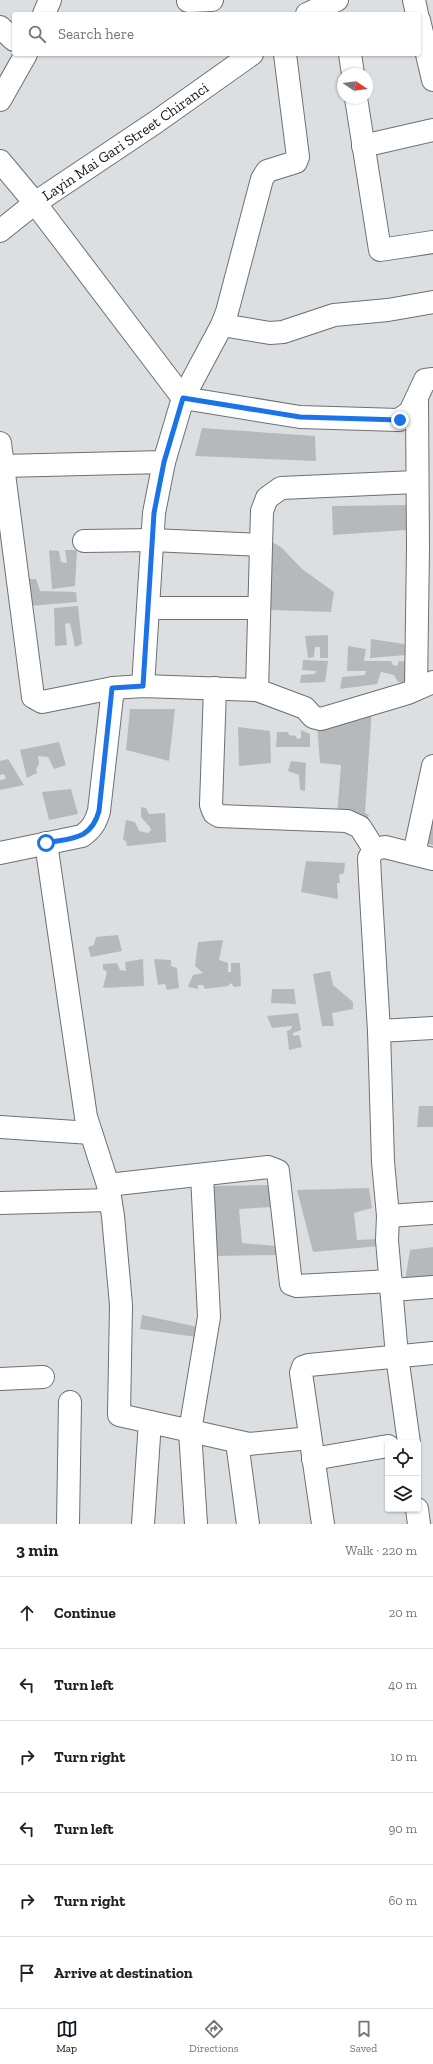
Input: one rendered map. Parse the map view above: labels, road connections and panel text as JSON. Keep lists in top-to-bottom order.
{
  "streets": {
    "street": ["Layin Mai Gari Street Chiranci"]
  },
  "north": "right",
  "page": {
    "search": "Search here",
    "heading": ["3 min", "Walk · 220 m"],
    "list": [
      ["Continue", "20 m"],
      ["Turn left", "40 m"],
      ["Turn right", "10 m"],
      ["Turn left", "90 m"],
      ["Turn right", "60 m"],
      "Arrive at destination"
    ],
    "nav": ["Map", "Directions", "Saved"]
  }
}
